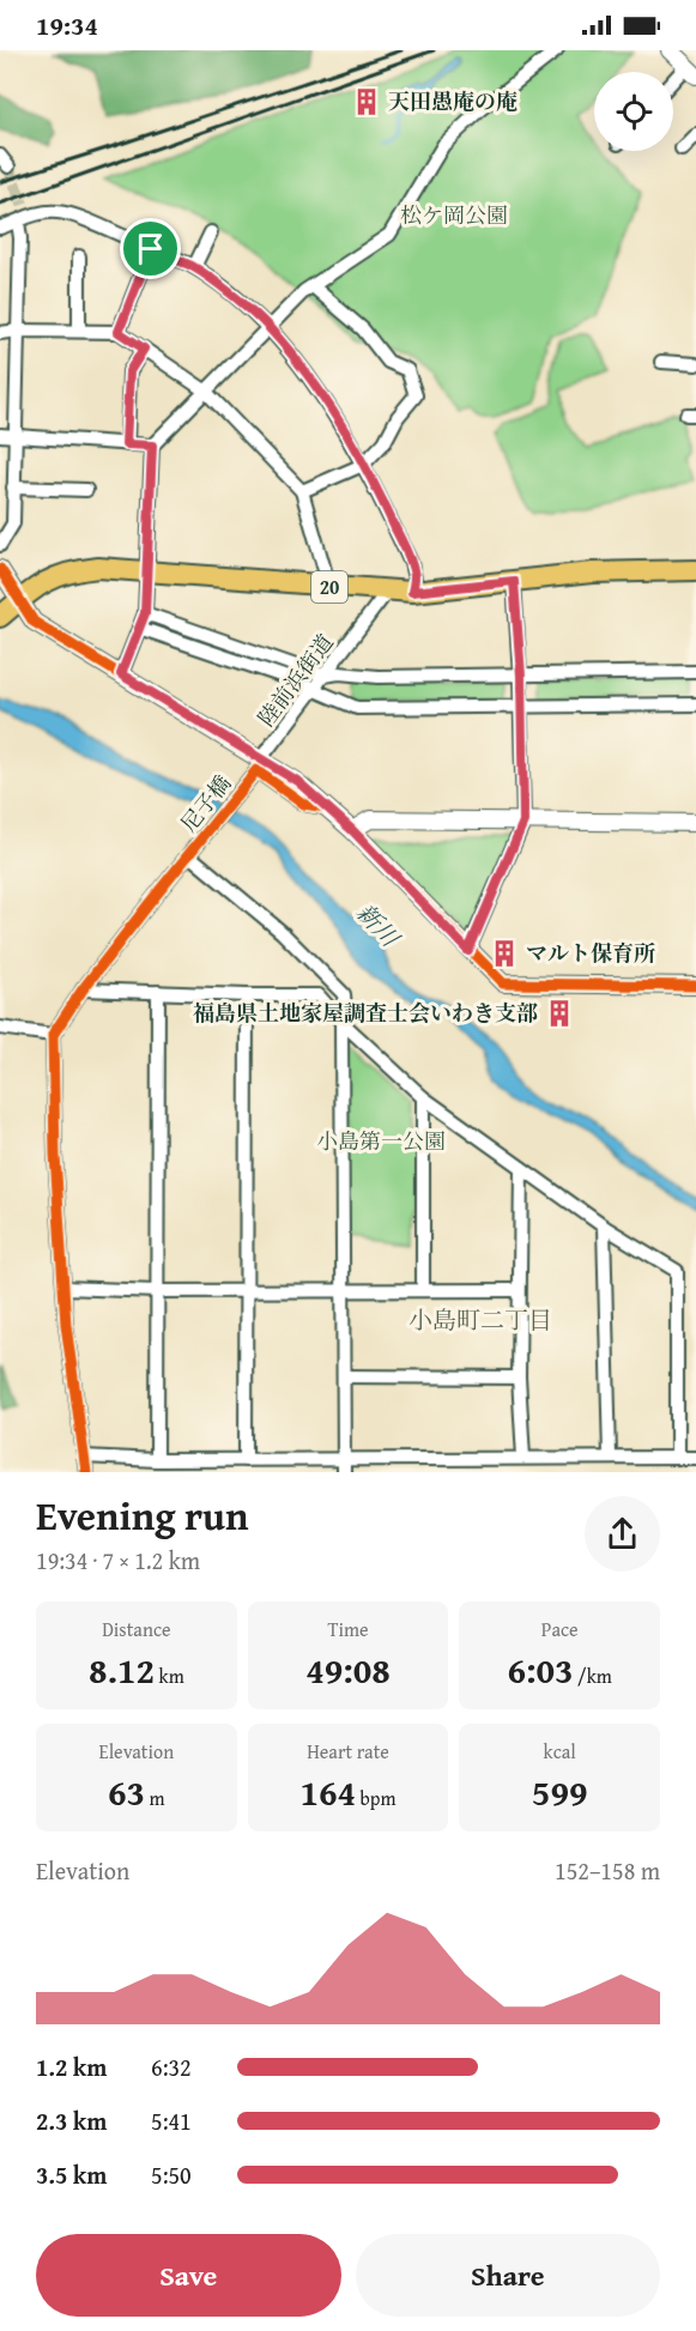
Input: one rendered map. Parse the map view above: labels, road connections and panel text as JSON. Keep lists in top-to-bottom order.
{
  "streets": {
    "main road": ["20"],
    "street": ["陸前浜街道", "尼子橋"]
  },
  "crossings": [
    ["20", "陸前浜街道"]
  ],
  "districts": ["小島町二丁目"],
  "water": ["新川"],
  "parks": ["松ケ岡公園", "小島第一公園"],
  "places": {
    "building": ["天田愚庵の庵", "マルト保育所", "福島県土地家屋調査士会いわき支部"]
  },
  "page": {
    "status": "19:34",
    "heading": ["Evening run", "19:34 · 7 × 1.2 km"],
    "stats": [
      ["Distance", "8.12 km"],
      ["Time", "49:08"],
      ["Pace", "6:03 /km"],
      ["Elevation", "63 m"],
      ["Heart rate", "164 bpm"],
      ["kcal", "599"]
    ],
    "chart": ["Elevation", "152–158 m"],
    "list": [
      {
        "name": "1.2 km",
        "note": "6:32"
      },
      {
        "name": "2.3 km",
        "note": "5:41"
      },
      {
        "name": "3.5 km",
        "note": "5:50"
      }
    ],
    "buttons": ["Save", "Share"]
  }
}
